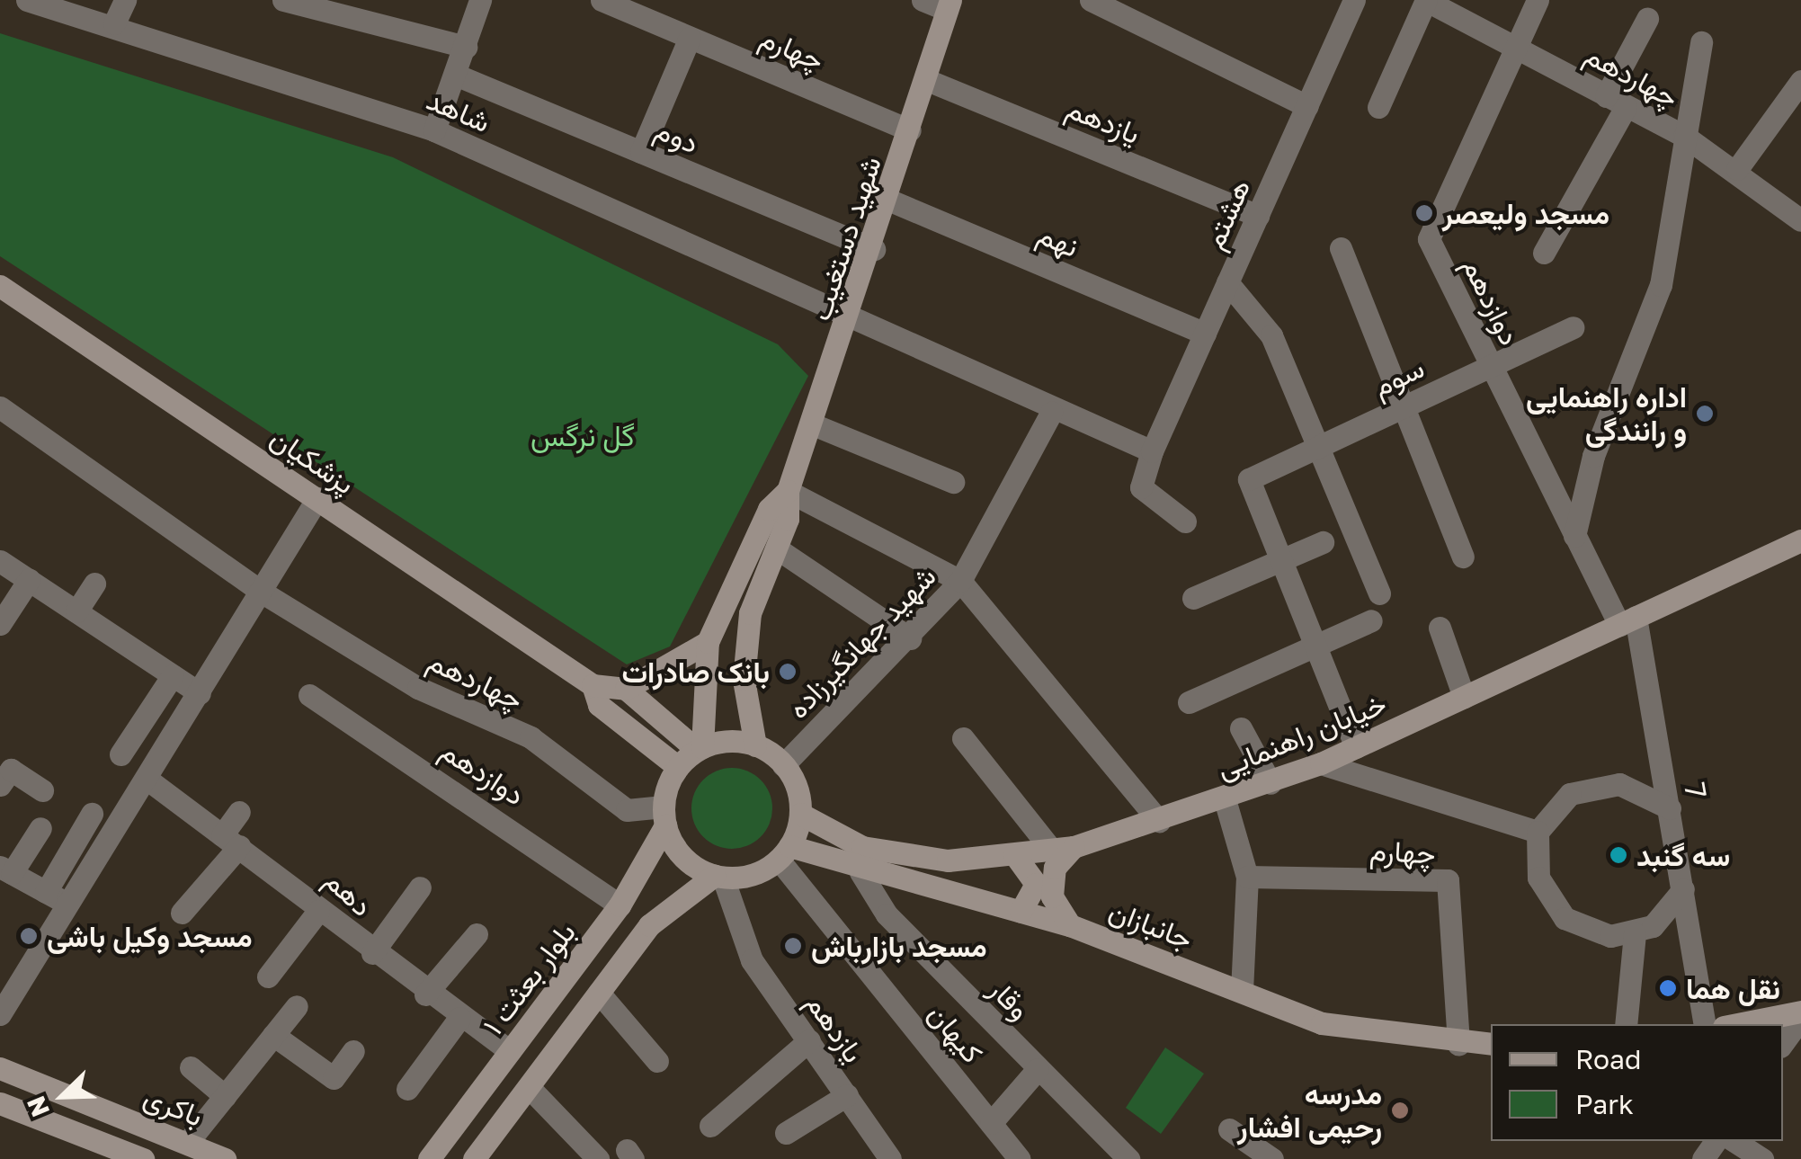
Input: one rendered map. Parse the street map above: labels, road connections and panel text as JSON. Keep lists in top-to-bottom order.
{
  "streets": {
    "main road": [
      "شهید دستغیب",
      "پزشکیان",
      "خیابان راهنمایی",
      "جانبازان",
      "بلوار بعثت ۱",
      "باکری"
    ],
    "street": [
      "چهارم",
      "چهاردهم",
      "شاهد",
      "یازدهم",
      "دوم",
      "هشتم",
      "نهم",
      "دوازدهم",
      "سوم",
      "شهید جهانگیرزاده",
      "7",
      "دهم",
      "وقار",
      "کیهان"
    ]
  },
  "crossings": [
    ["چهارم", "شهید دستغیب"],
    ["چهارم", "جانبازان"],
    ["چهاردهم", "یازدهم"],
    ["چهاردهم", "دوازدهم"],
    ["چهاردهم", "پزشکیان"],
    ["چهاردهم", "شهید جهانگیرزاده"],
    ["چهاردهم", "خیابان راهنمایی"],
    ["چهاردهم", "جانبازان"],
    ["چهاردهم", "بلوار بعثت ۱"],
    ["چهاردهم", "کیهان"],
    ["شاهد", "هشتم"],
    ["شاهد", "شهید دستغیب"],
    ["شاهد", "شهید جهانگیرزاده"],
    ["یازدهم", "هشتم"],
    ["یازدهم", "شهید دستغیب"],
    ["یازدهم", "پزشکیان"],
    ["یازدهم", "شهید جهانگیرزاده"],
    ["یازدهم", "خیابان راهنمایی"],
    ["یازدهم", "جانبازان"],
    ["یازدهم", "بلوار بعثت ۱"],
    ["یازدهم", "کیهان"],
    ["دوم", "شهید دستغیب"],
    ["هشتم", "نهم"],
    ["شهید دستغیب", "نهم"],
    ["دوازدهم", "سوم"],
    ["دوازدهم", "خیابان راهنمایی"],
    ["دوازدهم", "7"],
    ["دوازدهم", "بلوار بعثت ۱"],
    ["پزشکیان", "شهید جهانگیرزاده"],
    ["پزشکیان", "خیابان راهنمایی"],
    ["پزشکیان", "جانبازان"],
    ["پزشکیان", "بلوار بعثت ۱"],
    ["پزشکیان", "کیهان"],
    ["شهید جهانگیرزاده", "خیابان راهنمایی"],
    ["شهید جهانگیرزاده", "جانبازان"],
    ["شهید جهانگیرزاده", "بلوار بعثت ۱"],
    ["شهید جهانگیرزاده", "کیهان"],
    ["خیابان راهنمایی", "7"],
    ["خیابان راهنمایی", "جانبازان"],
    ["خیابان راهنمایی", "بلوار بعثت ۱"],
    ["خیابان راهنمایی", "کیهان"],
    ["دهم", "بلوار بعثت ۱"],
    ["جانبازان", "بلوار بعثت ۱"],
    ["جانبازان", "وقار"],
    ["جانبازان", "کیهان"],
    ["بلوار بعثت ۱", "کیهان"]
  ],
  "parks": ["گل نرگس"],
  "places": [
    "مسجد ولیعصر",
    "اداره راهنمایی و رانندگی",
    "بانک صادرات",
    "سه گنبد",
    "مسجد وکیل باشی",
    "مسجد بازارباش",
    "نقل هما",
    "مدرسه رحیمی افشار"
  ],
  "legend": ["Road", "Park"],
  "north": "bottom left"
}
